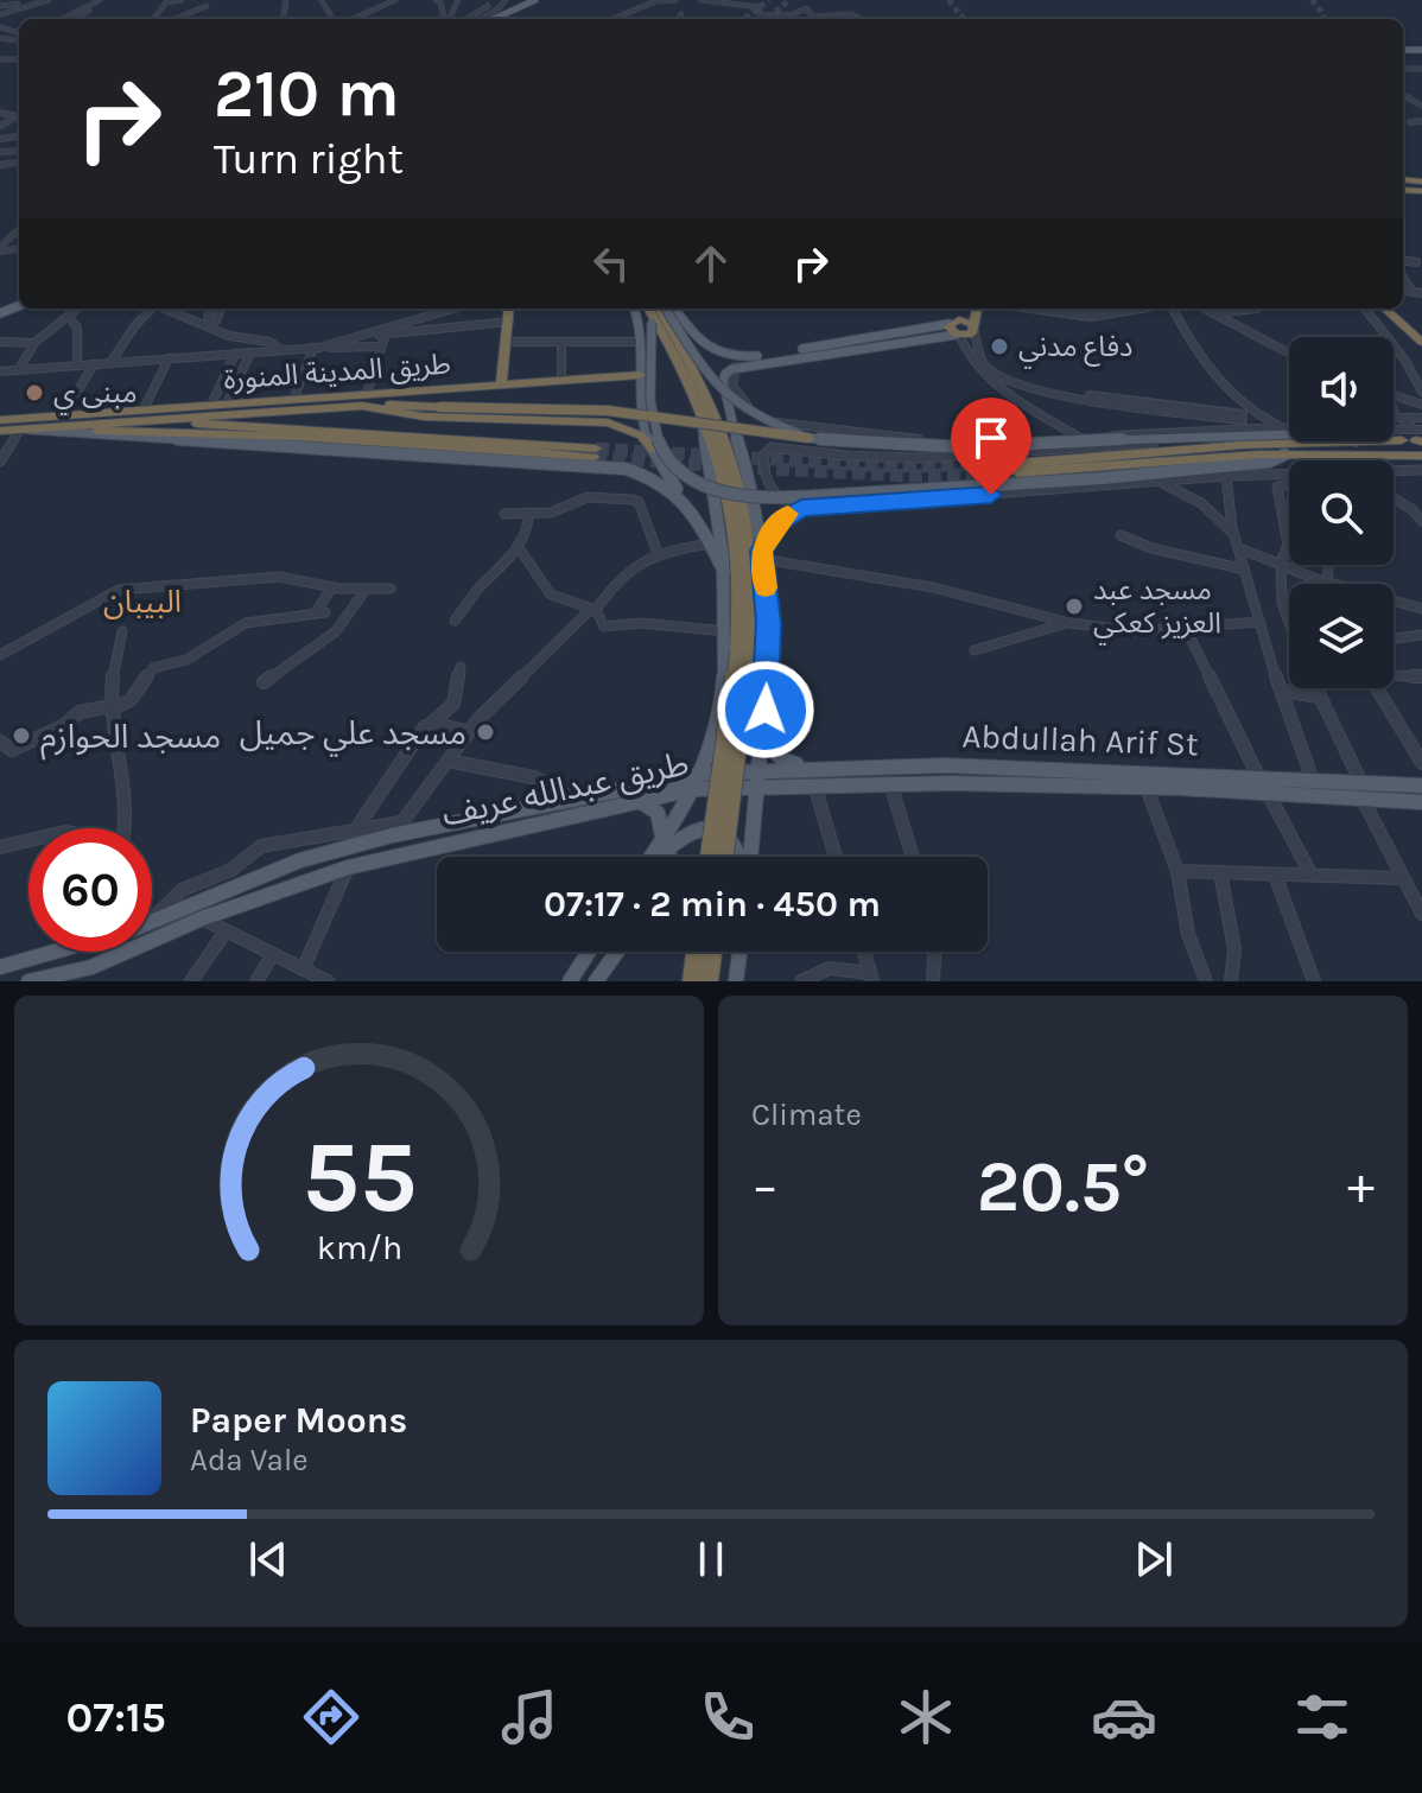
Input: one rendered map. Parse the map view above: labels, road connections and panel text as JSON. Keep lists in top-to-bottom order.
{
  "streets": {
    "highway": ["طريق المدينة المنورة"],
    "main road": ["Abdullah Arif St", "طريق عبدالله عريف"]
  },
  "crossings": [
    ["Abdullah Arif St", "طريق عبدالله عريف"]
  ],
  "districts": ["البيبان"],
  "places": [
    "دفاع مدني",
    "مبنى ي",
    "مسجد عبد العزيز كعكي",
    "مسجد علي جميل",
    "مسجد الحوازم"
  ],
  "page": {
    "turn": ["210 m", "Turn right"],
    "limit": "60",
    "trip": "07:17 · 2 min · 450 m",
    "tile": "Climate",
    "heat": ["−", "20.5°", "+"],
    "song": ["Paper Moons", "Ada Vale"],
    "tabs": "07:15",
    "gauge": ["55", "km/h"]
  }
}
